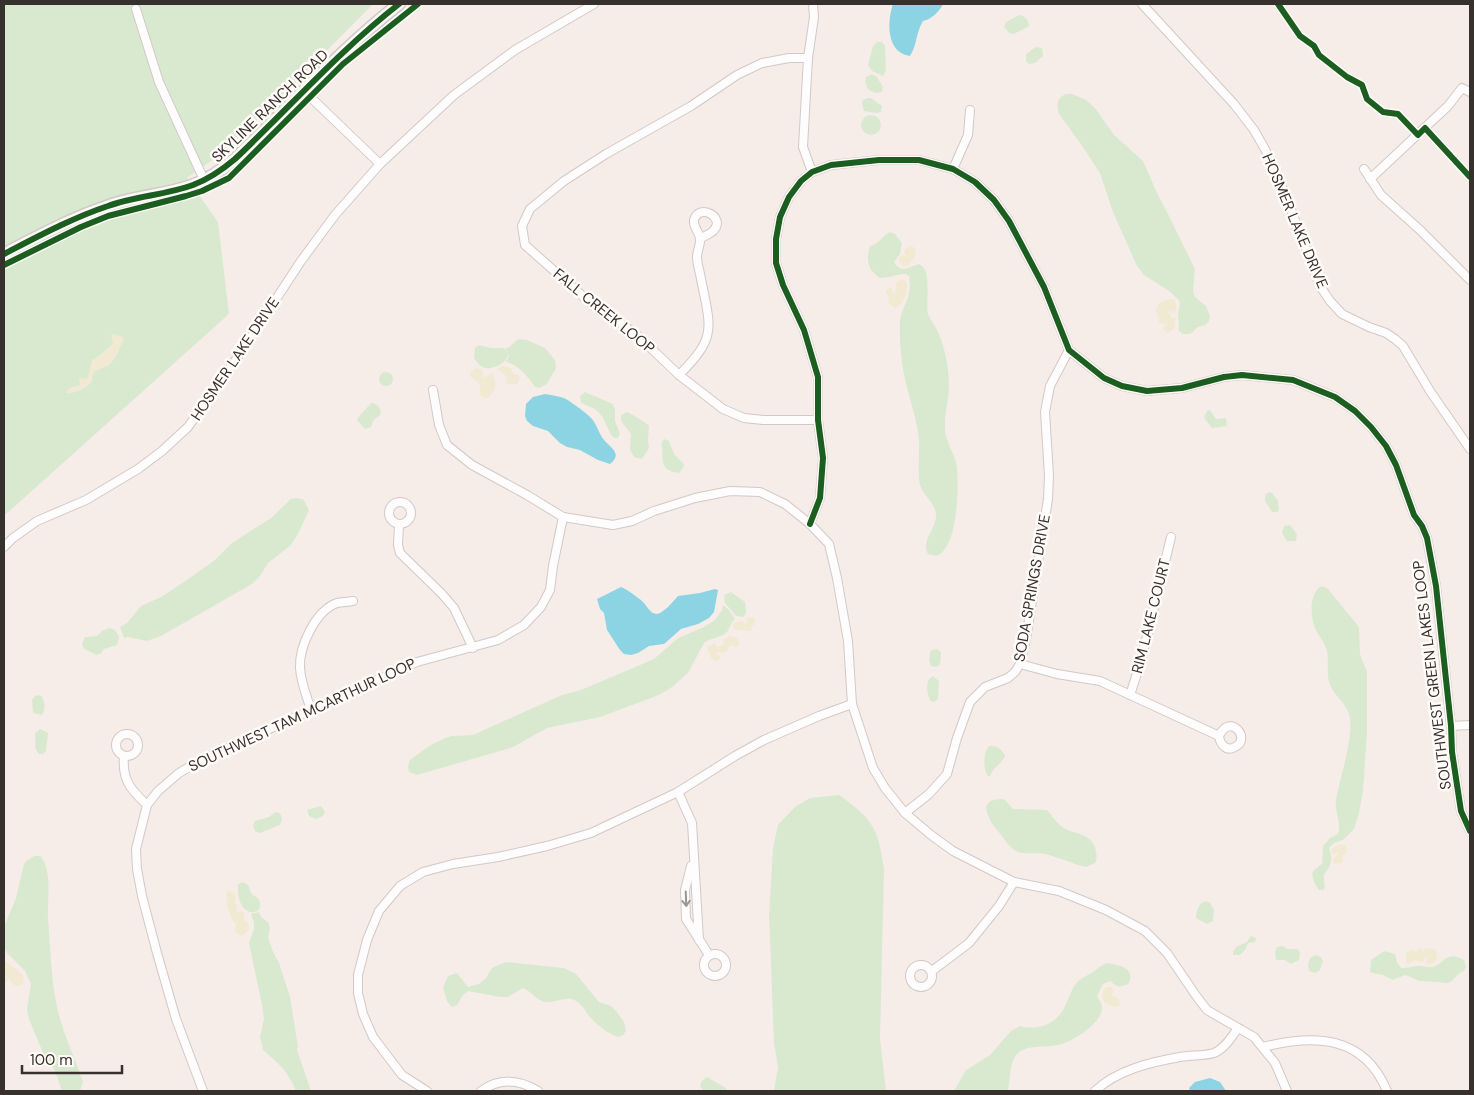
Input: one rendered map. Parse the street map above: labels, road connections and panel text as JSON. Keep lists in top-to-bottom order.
{
  "streets": {
    "street": [
      "SKYLINE RANCH ROAD",
      "HOSMER LAKE DRIVE",
      "FALL CREEK LOOP",
      "SODA SPRINGS DRIVE",
      "RIM LAKE COURT",
      "SOUTHWEST GREEN LAKES LOOP",
      "SOUTHWEST TAM MCARTHUR LOOP"
    ]
  },
  "crossings": [
    ["FALL CREEK LOOP", "SOUTHWEST GREEN LAKES LOOP"],
    ["SODA SPRINGS DRIVE", "SOUTHWEST GREEN LAKES LOOP"]
  ],
  "scale_bar": "100 m"
}
